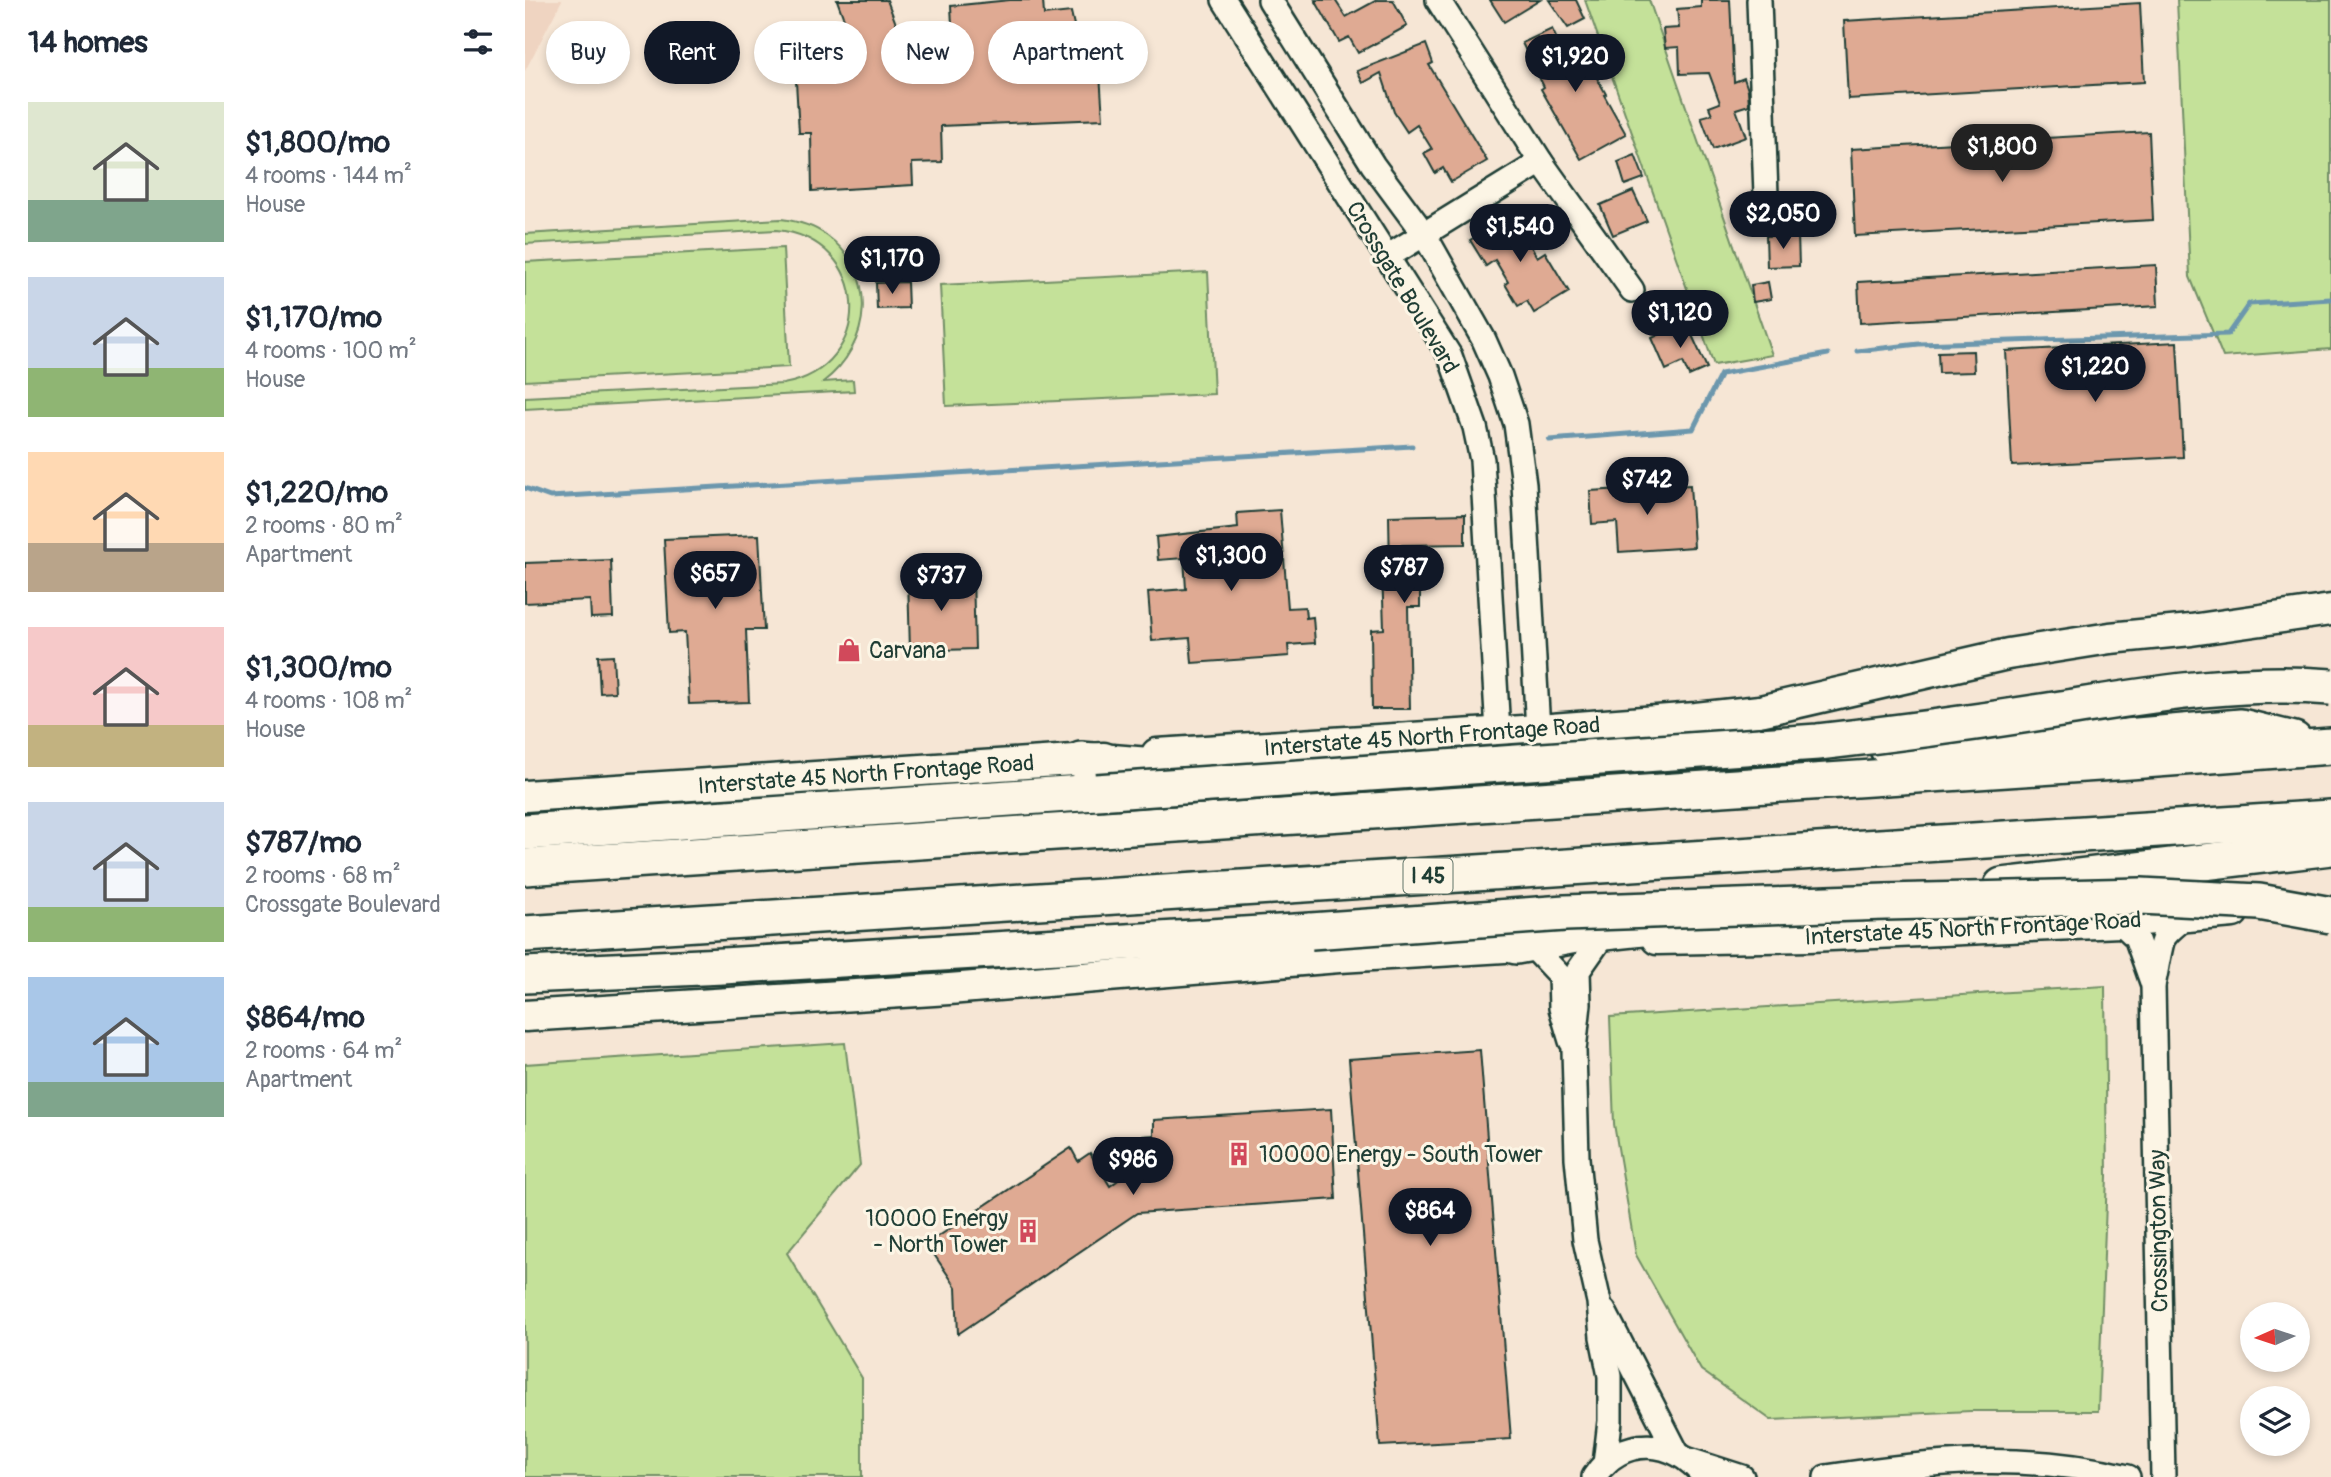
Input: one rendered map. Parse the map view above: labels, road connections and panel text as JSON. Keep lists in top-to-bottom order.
{
  "streets": {
    "highway": ["I 45"],
    "main road": ["Interstate 45 North Frontage Road"],
    "street": ["Crossgate Boulevard", "Crossington Way"]
  },
  "crossings": [
    ["Crossgate Boulevard", "Interstate 45 North Frontage Road"],
    ["Interstate 45 North Frontage Road", "Crossington Way"]
  ],
  "places": {
    "shop": ["Carvana"],
    "building": ["10000 Energy - South Tower", "10000 Energy - North Tower"]
  },
  "north": "left",
  "page": {
    "heading": "14 homes",
    "chip": [
      "Buy",
      "Rent",
      "Filters",
      "New",
      "Apartment"
    ],
    "price": [
      "$1,920",
      "$1,800",
      "$2,050",
      "$1,540",
      "$1,170",
      "$1,120",
      "$1,220",
      "$742",
      "$1,300",
      "$787",
      "$657",
      "$737",
      "$986",
      "$864"
    ],
    "list": [
      {
        "name": "$1,800/mo",
        "note": "4 rooms · 144 m² · House"
      },
      {
        "name": "$1,170/mo",
        "note": "4 rooms · 100 m² · House"
      },
      {
        "name": "$1,220/mo",
        "note": "2 rooms · 80 m² · Apartment"
      },
      {
        "name": "$1,300/mo",
        "note": "4 rooms · 108 m² · House"
      },
      {
        "name": "$787/mo",
        "note": "2 rooms · 68 m² · Crossgate Boulevard"
      },
      {
        "name": "$864/mo",
        "note": "2 rooms · 64 m² · Apartment"
      }
    ]
  }
}
